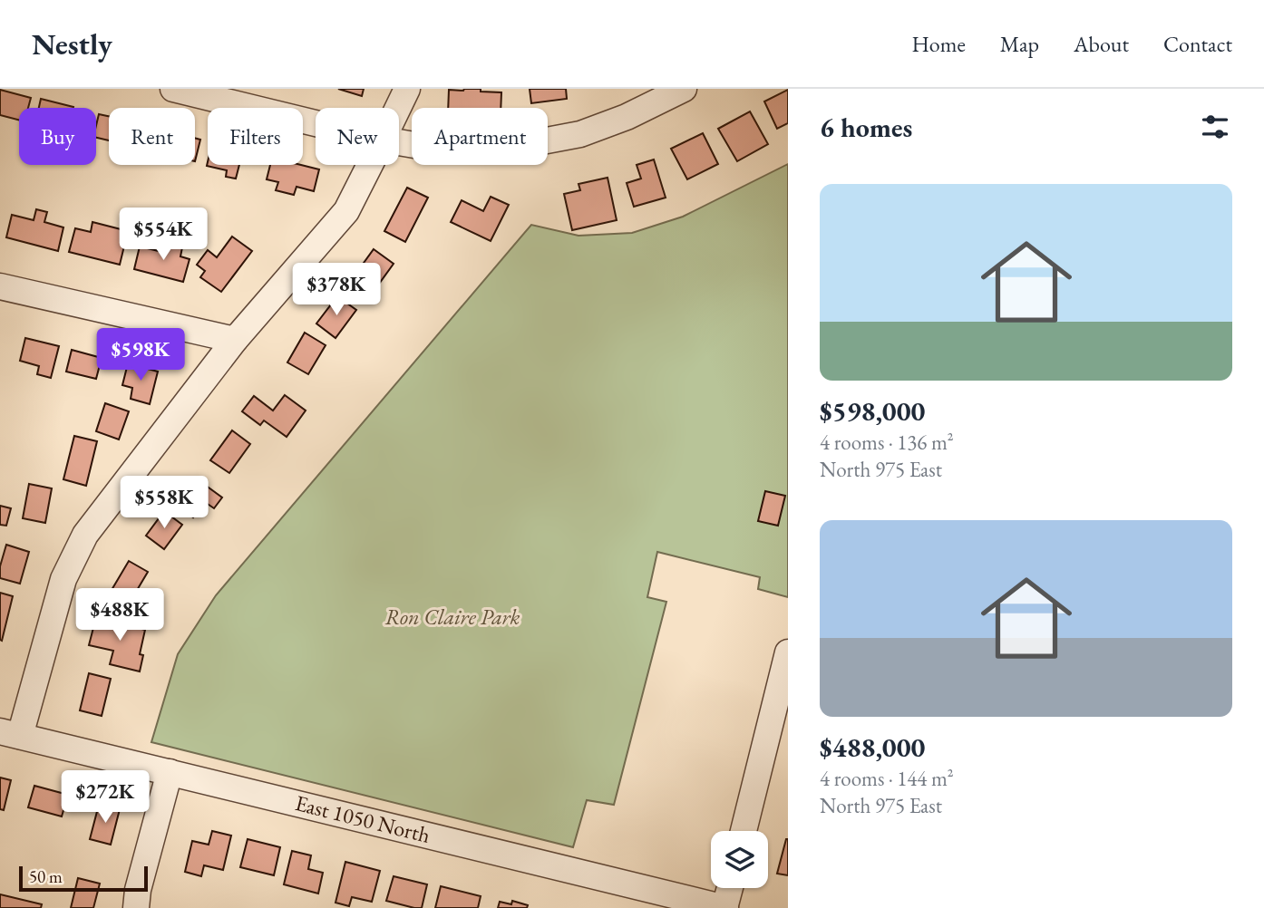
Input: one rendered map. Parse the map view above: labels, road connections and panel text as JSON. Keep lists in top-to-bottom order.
{
  "streets": {
    "street": ["East 1050 North"]
  },
  "parks": ["Ron Claire Park"],
  "scale_bar": "50 m",
  "page": {
    "header": "Nestly",
    "nav": [
      "Home",
      "Map",
      "About",
      "Contact"
    ],
    "heading": "6 homes",
    "chip": [
      "Buy",
      "Rent",
      "Filters",
      "New",
      "Apartment"
    ],
    "list": [
      {
        "name": "$598,000",
        "note": "4 rooms · 136 m² · North 975 East"
      },
      {
        "name": "$488,000",
        "note": "4 rooms · 144 m² · North 975 East"
      }
    ],
    "price": [
      "$554K",
      "$378K",
      "$598K",
      "$558K",
      "$488K",
      "$272K"
    ],
    "scale": "50 m"
  }
}
